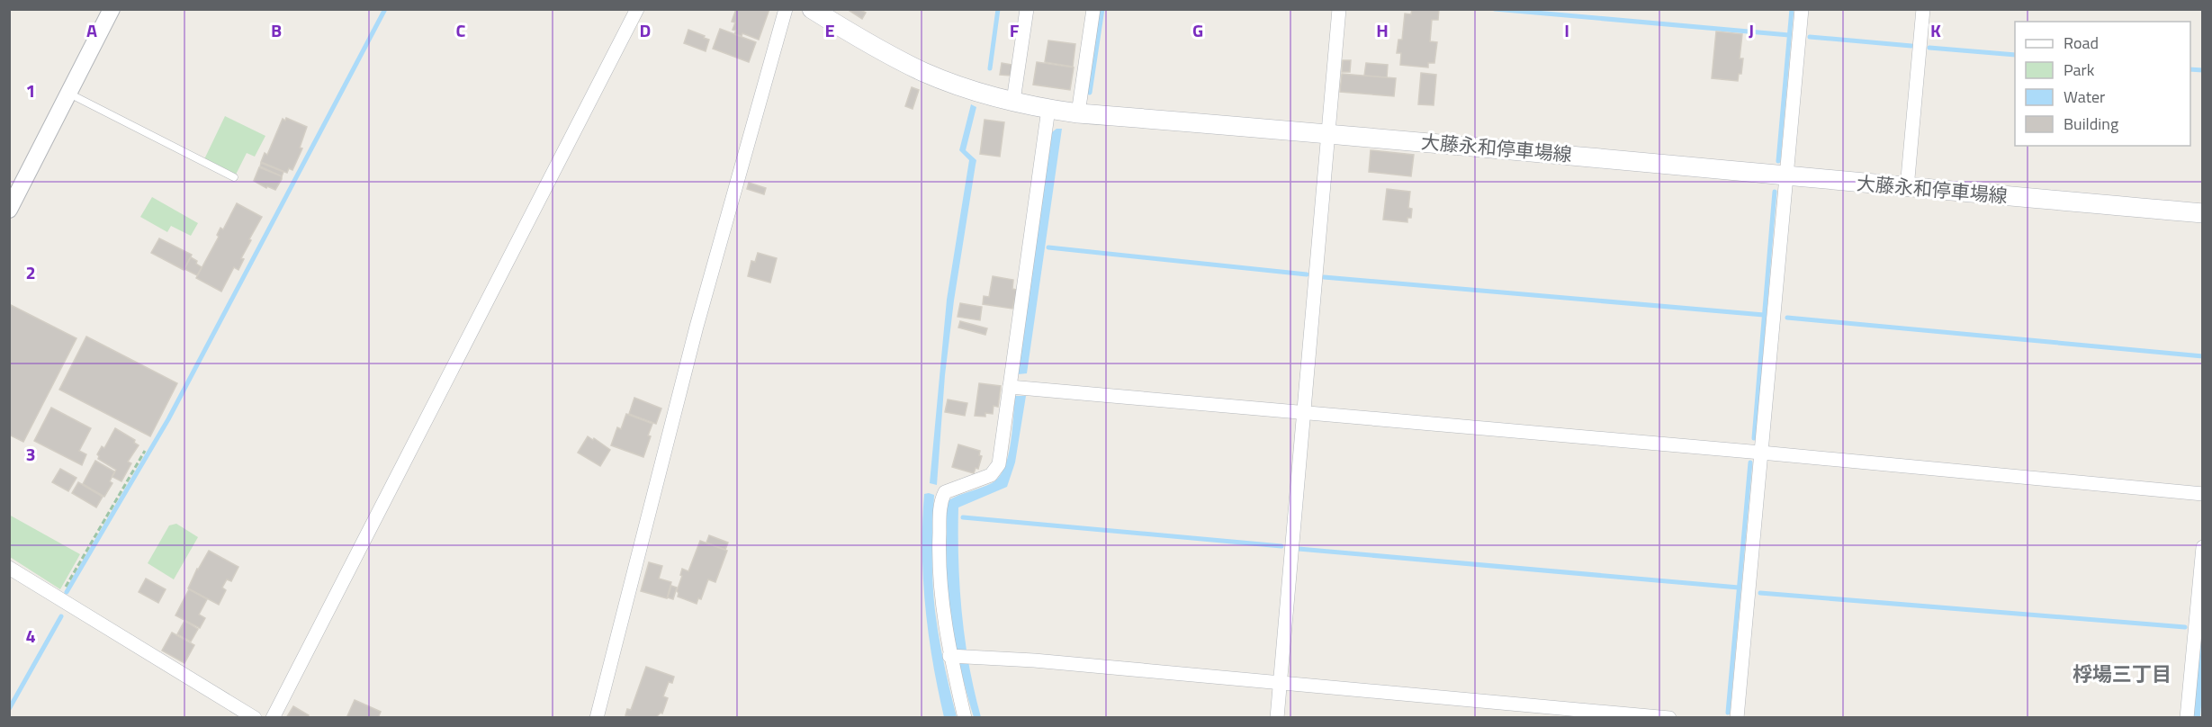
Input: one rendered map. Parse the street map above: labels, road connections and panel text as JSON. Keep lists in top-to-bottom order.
{
  "streets": {
    "main road": ["大藤永和停車場線"]
  },
  "districts": ["桴場三丁目"],
  "legend": [
    "Road",
    "Park",
    "Water",
    "Building"
  ],
  "grid": {
    "columns": [
      "A",
      "B",
      "C",
      "D",
      "E",
      "F",
      "G",
      "H",
      "I",
      "J",
      "K"
    ],
    "rows": [
      "1",
      "2",
      "3",
      "4"
    ]
  }
}
